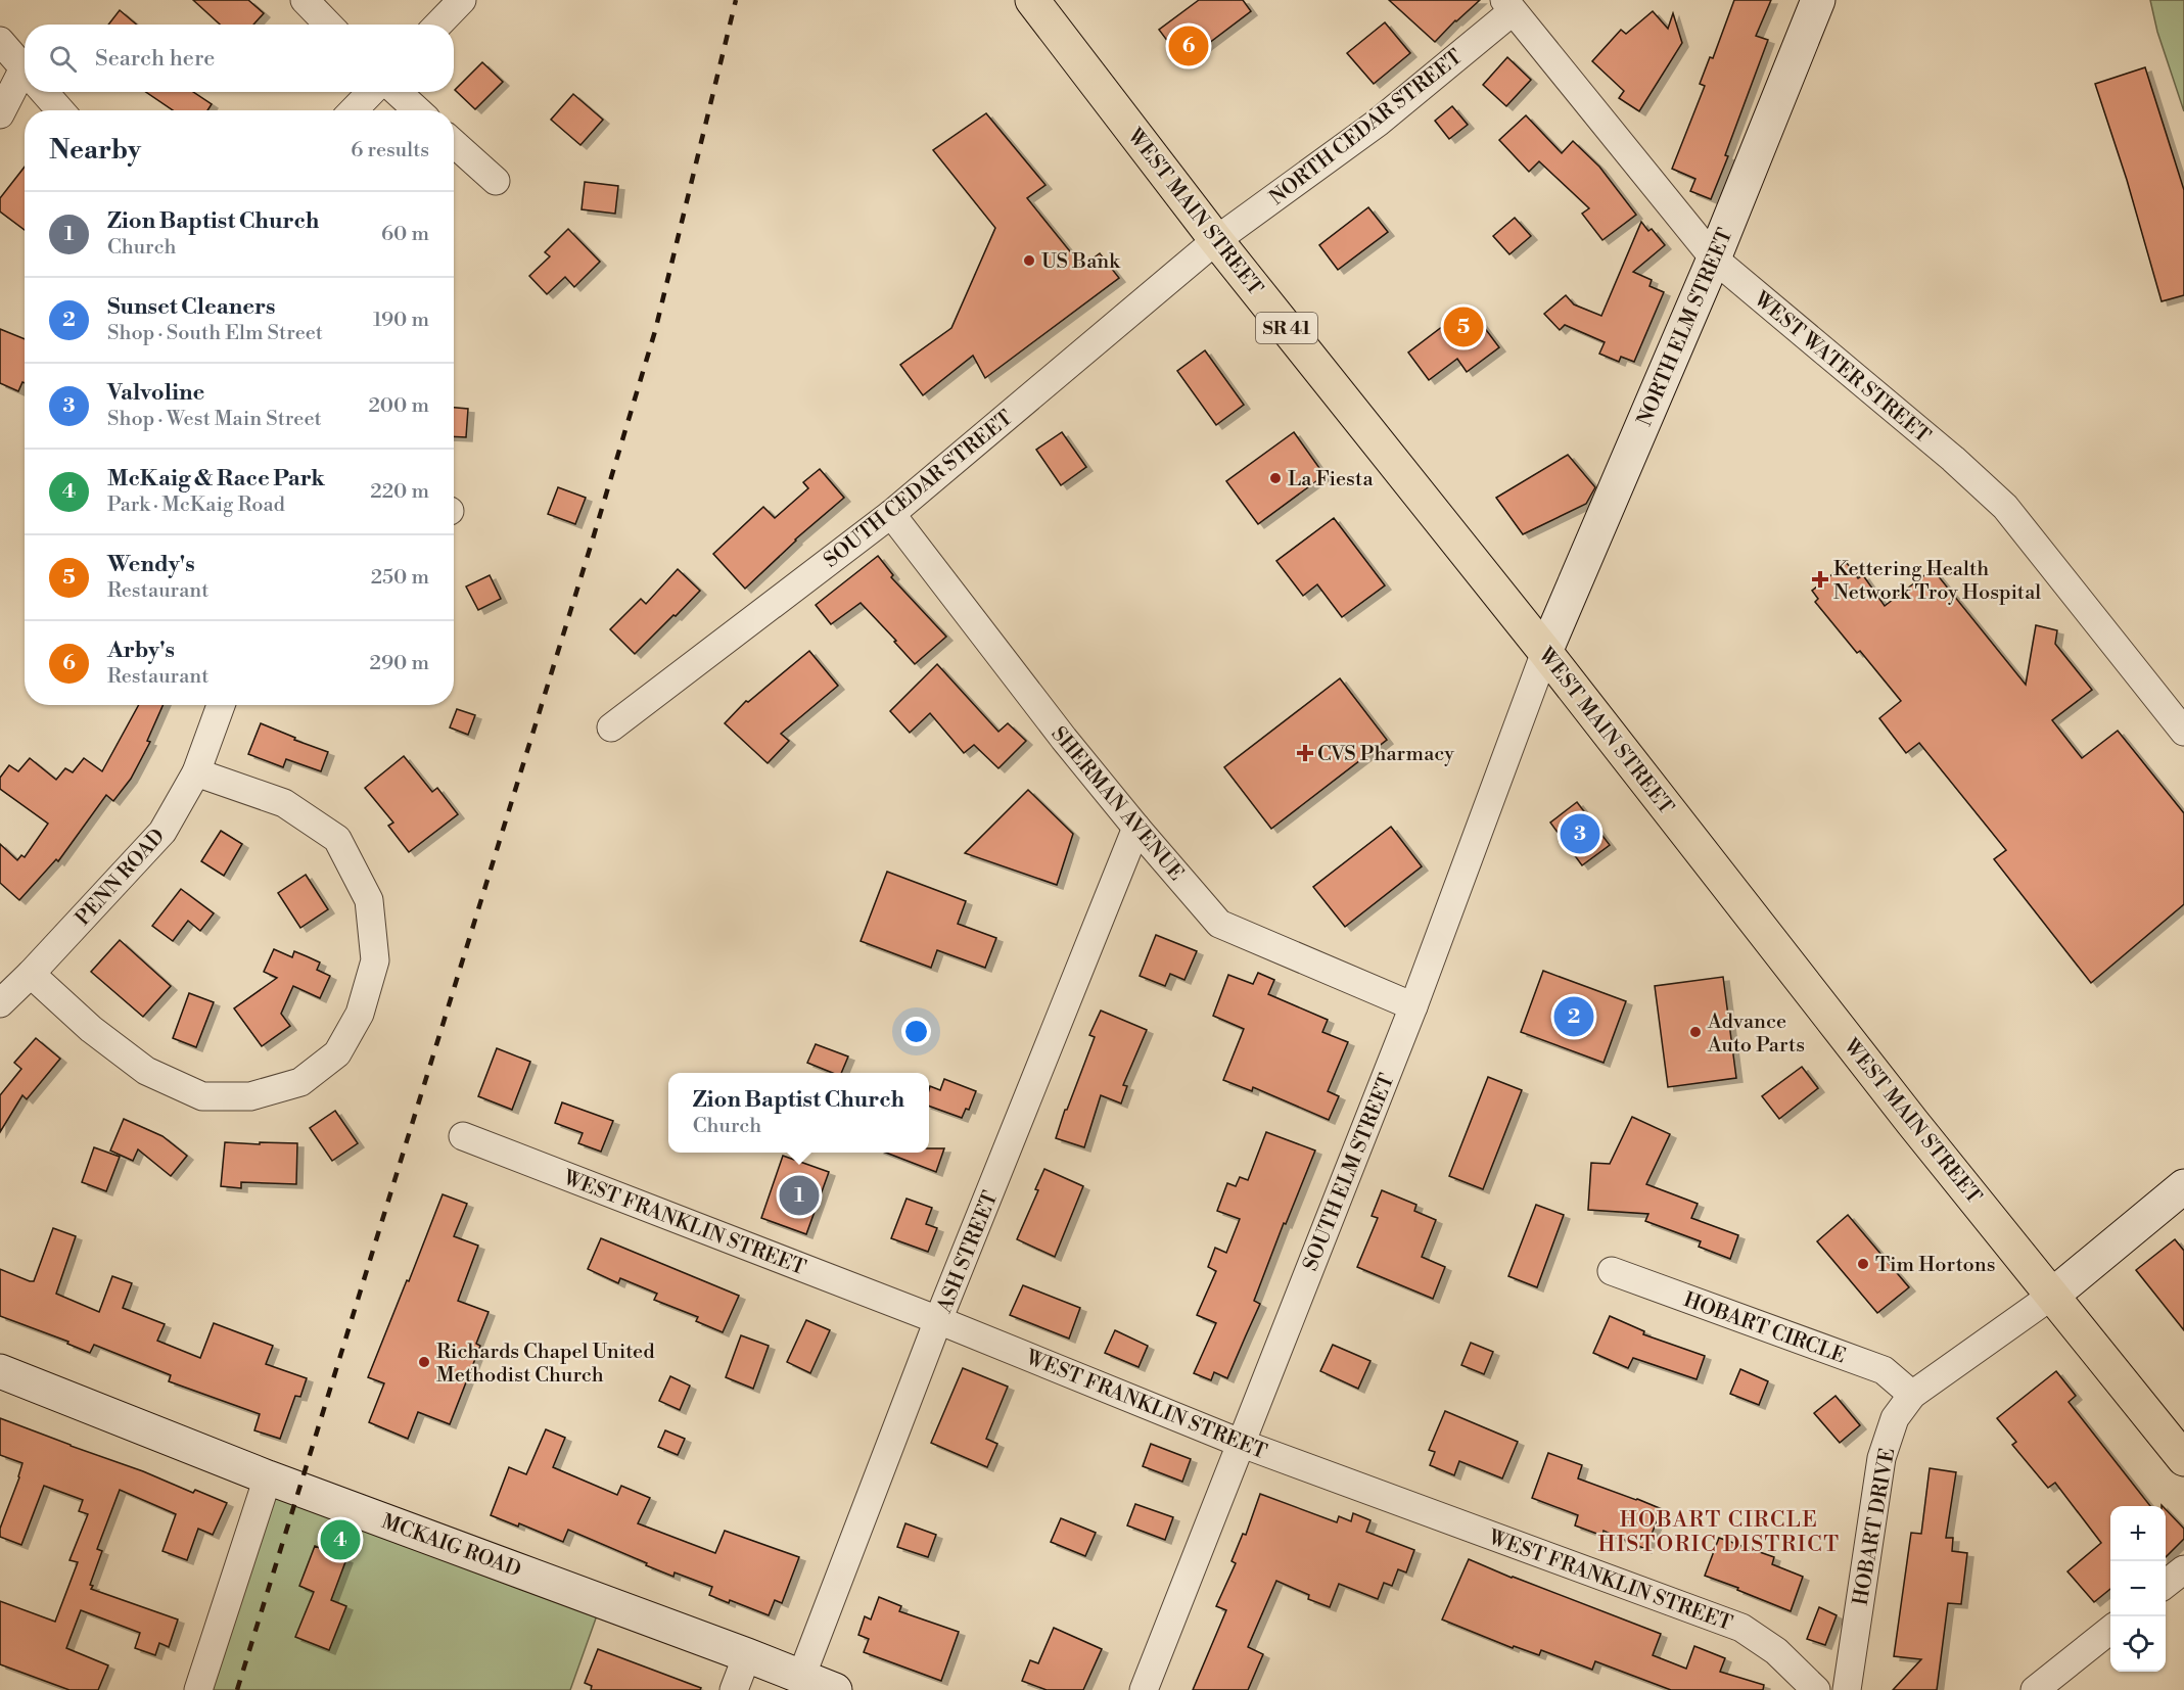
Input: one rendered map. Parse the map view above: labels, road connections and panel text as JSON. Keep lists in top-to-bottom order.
{
  "streets": {
    "main road": ["WEST MAIN STREET", "SR 41"],
    "street": [
      "NORTH CEDAR STREET",
      "NORTH ELM STREET",
      "WEST WATER STREET",
      "SOUTH CEDAR STREET",
      "SHERMAN AVENUE",
      "PENN ROAD",
      "SOUTH ELM STREET",
      "WEST FRANKLIN STREET",
      "ASH STREET",
      "HOBART CIRCLE",
      "HOBART DRIVE",
      "MCKAIG ROAD"
    ]
  },
  "crossings": [
    ["NORTH CEDAR STREET", "WEST MAIN STREET"],
    ["NORTH CEDAR STREET", "WEST WATER STREET"],
    ["NORTH CEDAR STREET", "SOUTH CEDAR STREET"],
    ["WEST MAIN STREET", "NORTH ELM STREET"],
    ["WEST MAIN STREET", "SOUTH CEDAR STREET"],
    ["WEST MAIN STREET", "SOUTH ELM STREET"],
    ["WEST MAIN STREET", "HOBART DRIVE"],
    ["NORTH ELM STREET", "WEST WATER STREET"],
    ["NORTH ELM STREET", "SOUTH ELM STREET"],
    ["SOUTH CEDAR STREET", "SHERMAN AVENUE"],
    ["SHERMAN AVENUE", "SOUTH ELM STREET"],
    ["SHERMAN AVENUE", "ASH STREET"],
    ["SOUTH ELM STREET", "WEST FRANKLIN STREET"],
    ["WEST FRANKLIN STREET", "ASH STREET"],
    ["ASH STREET", "MCKAIG ROAD"],
    ["HOBART CIRCLE", "HOBART DRIVE"]
  ],
  "districts": ["HOBART CIRCLE HISTORIC DISTRICT"],
  "places": {
    "other": [
      "US Bank",
      "La Fiesta",
      "Advance Auto Parts",
      "Tim Hortons",
      "Richards Chapel United Methodist Church"
    ],
    "health": ["Kettering Health Network Troy Hospital", "CVS Pharmacy"]
  },
  "page": {
    "pins": [
      "6",
      "5",
      "3",
      "2",
      "1",
      "4"
    ],
    "search": "Search here",
    "heading": ["Nearby", "6 results"],
    "list": [
      {
        "mark": "1",
        "name": "Zion Baptist Church",
        "note": "Church",
        "value": "60 m"
      },
      {
        "mark": "2",
        "name": "Sunset Cleaners",
        "note": "Shop · South Elm Street",
        "value": "190 m"
      },
      {
        "mark": "3",
        "name": "Valvoline",
        "note": "Shop · West Main Street",
        "value": "200 m"
      },
      {
        "mark": "4",
        "name": "McKaig & Race Park",
        "note": "Park · McKaig Road",
        "value": "220 m"
      },
      {
        "mark": "5",
        "name": "Wendy's",
        "note": "Restaurant",
        "value": "250 m"
      },
      {
        "mark": "6",
        "name": "Arby's",
        "note": "Restaurant",
        "value": "290 m"
      }
    ],
    "popup": ["Zion Baptist Church", "Church"],
    "map_buttons": ["+", "−"]
  }
}
